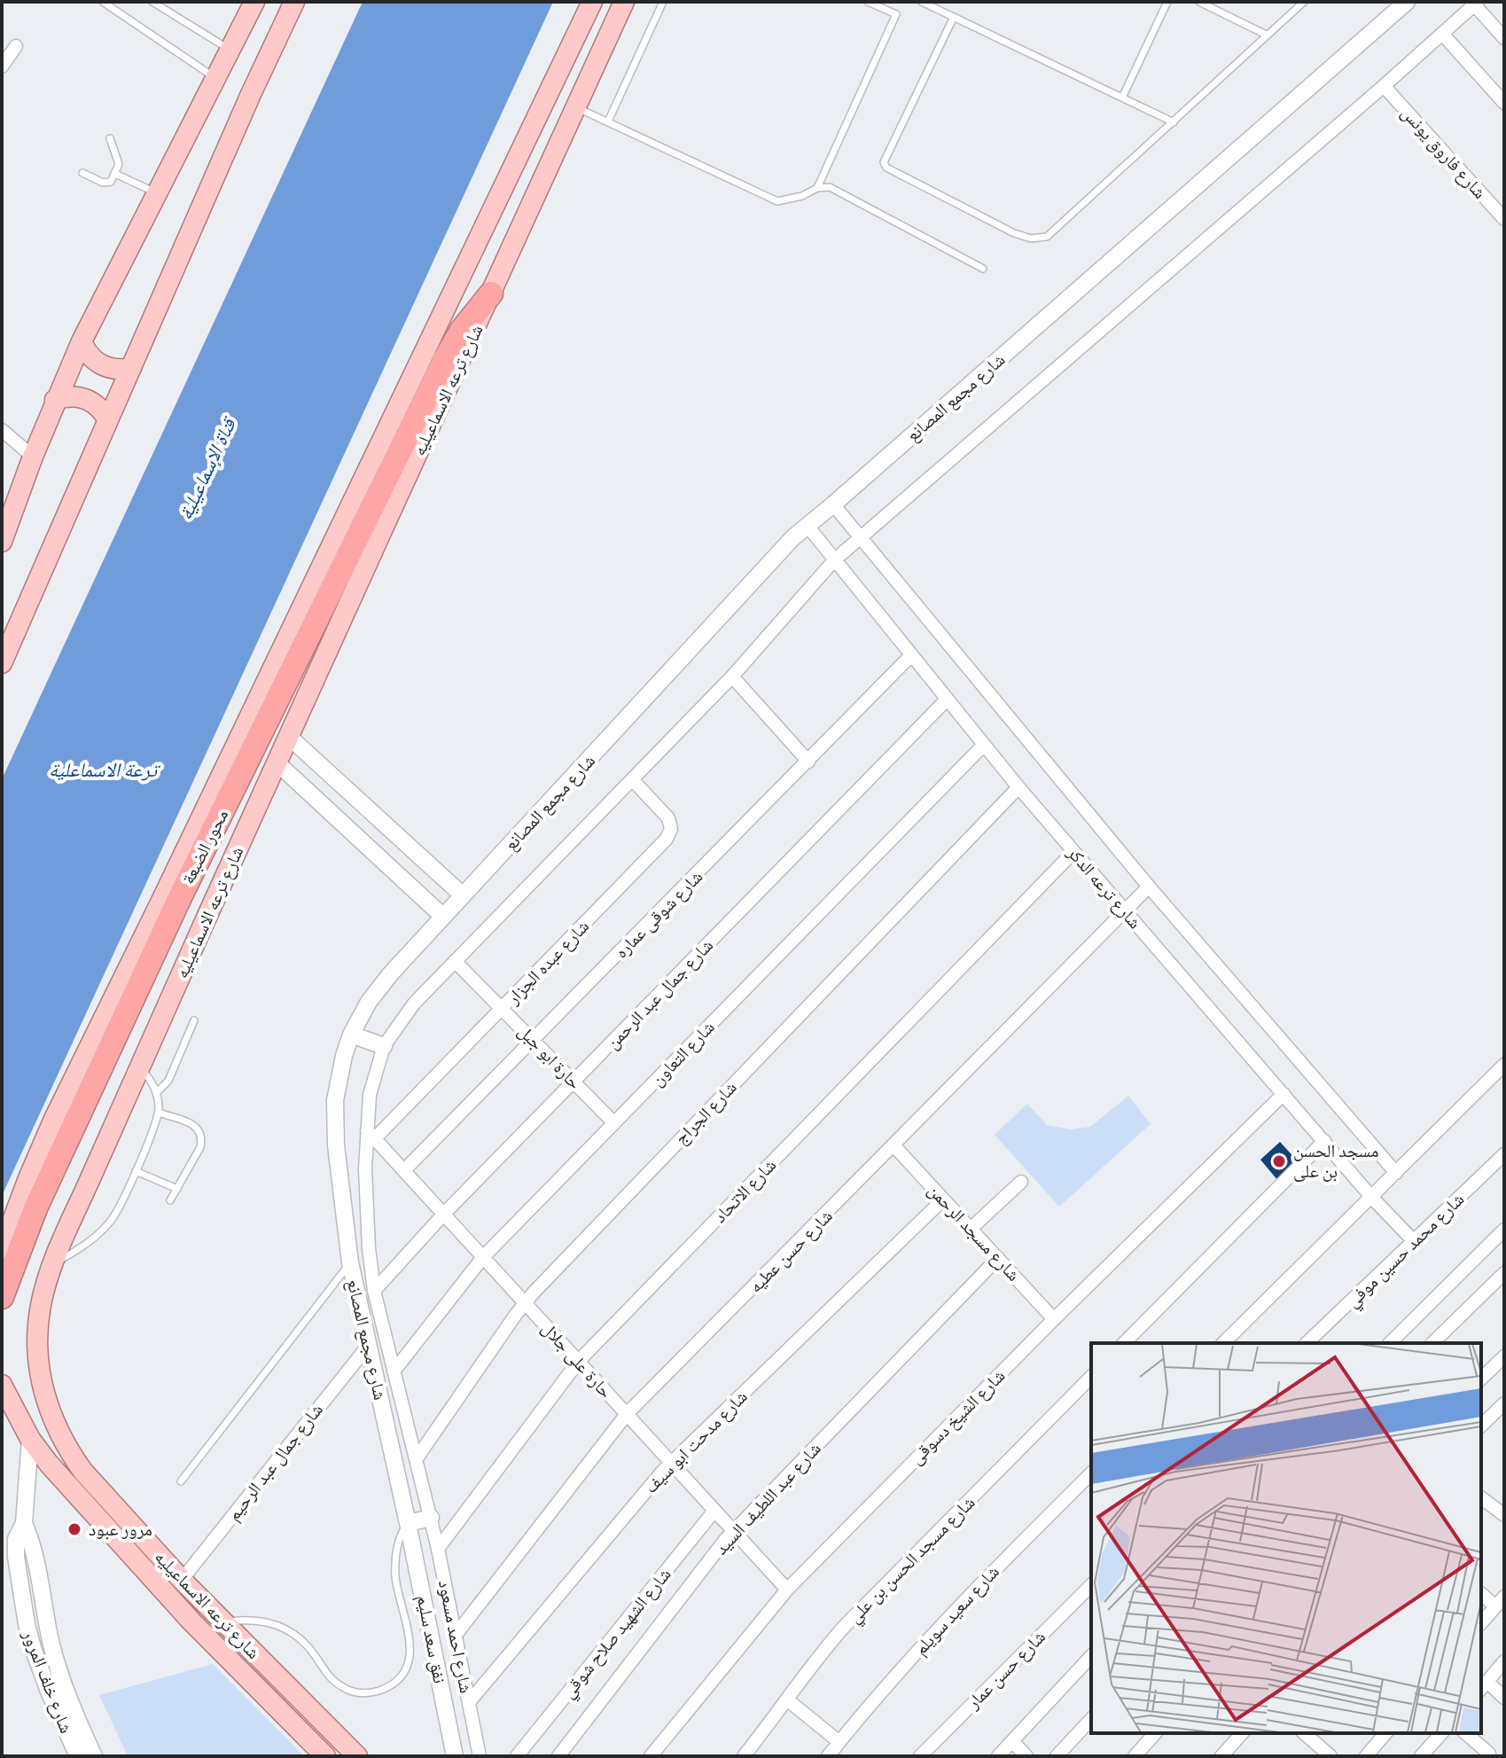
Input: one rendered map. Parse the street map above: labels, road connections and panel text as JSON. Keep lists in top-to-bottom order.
{
  "streets": {
    "highway": ["محور الضبعة"],
    "main road": ["شارع ترعه الاسماعيليه"],
    "street": [
      "شارع فاروق يونس",
      "شارع مجمع المصانع",
      "شارع ترعه الدكر",
      "شارع شوقى عماره",
      "شارع عبده الجزار",
      "شارع جمال عبد الرحمن",
      "شارع التعاون",
      "حارة ابو جبل",
      "شارع الجراج",
      "شارع الاتحاد",
      "شارع مسجد الرحمن",
      "شارع محمد حسين موفي",
      "شارع حسن عطيه",
      "حارة على جلال",
      "شارع الشيخ دسوقى",
      "شارع مدحت ابو سيف",
      "شارع جمال عبد الرحيم",
      "شارع عبد اللطيف السيد",
      "شارع مسجد الحسن بن علي",
      "شارع سعيد سويلم",
      "شارع الشهيد صلاح شوقي",
      "شارع احمد مسعود",
      "نفق سعد سليم",
      "شارع حسن عمار",
      "شارع خلف المرور"
    ]
  },
  "crossings": [
    ["شارع فاروق يونس", "شارع مجمع المصانع"],
    ["شارع ترعه الاسماعيليه", "محور الضبعة"],
    ["شارع ترعه الاسماعيليه", "شارع جمال عبد الرحيم"],
    ["شارع ترعه الاسماعيليه", "شارع خلف المرور"],
    ["شارع مجمع المصانع", "شارع ترعه الدكر"],
    ["شارع مجمع المصانع", "شارع عبده الجزار"],
    ["شارع مجمع المصانع", "شارع جمال عبد الرحمن"],
    ["شارع مجمع المصانع", "شارع التعاون"],
    ["شارع مجمع المصانع", "حارة ابو جبل"],
    ["شارع مجمع المصانع", "شارع الجراج"],
    ["شارع مجمع المصانع", "حارة على جلال"],
    ["شارع مجمع المصانع", "شارع جمال عبد الرحيم"],
    ["شارع مجمع المصانع", "شارع احمد مسعود"],
    ["شارع مجمع المصانع", "نفق سعد سليم"],
    ["شارع ترعه الدكر", "شارع شوقى عماره"],
    ["شارع ترعه الدكر", "شارع جمال عبد الرحمن"],
    ["شارع ترعه الدكر", "شارع التعاون"],
    ["شارع ترعه الدكر", "شارع الجراج"],
    ["شارع ترعه الدكر", "شارع الاتحاد"],
    ["شارع ترعه الدكر", "شارع محمد حسين موفي"],
    ["شارع ترعه الدكر", "شارع حسن عطيه"],
    ["شارع ترعه الدكر", "شارع الشيخ دسوقى"],
    ["شارع شوقى عماره", "حارة ابو جبل"],
    ["شارع شوقى عماره", "حارة على جلال"],
    ["شارع عبده الجزار", "حارة ابو جبل"],
    ["شارع عبده الجزار", "حارة على جلال"],
    ["شارع جمال عبد الرحمن", "حارة ابو جبل"],
    ["شارع جمال عبد الرحمن", "حارة على جلال"],
    ["شارع التعاون", "حارة ابو جبل"],
    ["شارع التعاون", "حارة على جلال"],
    ["شارع الجراج", "حارة على جلال"],
    ["شارع الاتحاد", "حارة على جلال"],
    ["شارع الاتحاد", "شارع احمد مسعود"],
    ["شارع مسجد الرحمن", "شارع حسن عطيه"],
    ["شارع مسجد الرحمن", "شارع الشيخ دسوقى"],
    ["شارع مسجد الرحمن", "شارع مدحت ابو سيف"],
    ["شارع مسجد الرحمن", "شارع عبد اللطيف السيد"],
    ["شارع حسن عطيه", "حارة على جلال"],
    ["شارع حسن عطيه", "شارع احمد مسعود"],
    ["حارة على جلال", "شارع الشيخ دسوقى"],
    ["حارة على جلال", "شارع مدحت ابو سيف"],
    ["حارة على جلال", "شارع عبد اللطيف السيد"],
    ["حارة على جلال", "شارع الشهيد صلاح شوقي"],
    ["شارع مدحت ابو سيف", "شارع احمد مسعود"]
  ],
  "water": ["قناة الإسماعيلية", "ترعة الاسماعلية"],
  "places": ["مسجد الحسن بن على", "مرور عبود"]
}
